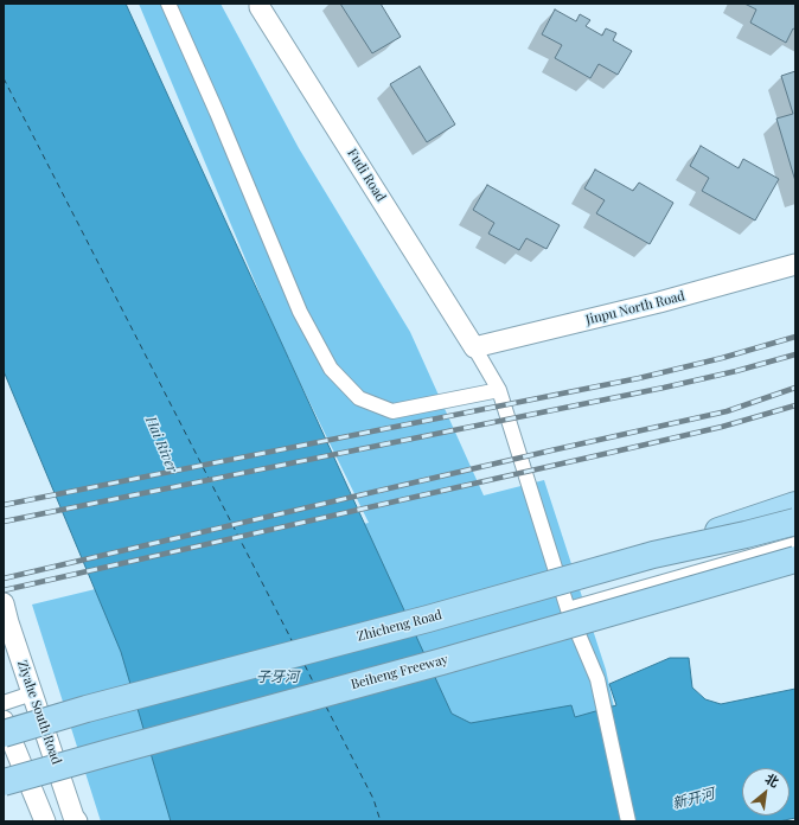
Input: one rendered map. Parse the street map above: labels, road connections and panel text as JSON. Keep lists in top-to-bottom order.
{
  "streets": {
    "highway": ["Zhicheng Road", "Beiheng Freeway"],
    "street": ["Fudi Road", "Jinpu North Road", "Ziyahe South Road"]
  },
  "crossings": [
    ["Fudi Road", "Jinpu North Road"]
  ],
  "water": ["Hai River", "子牙河", "新开河"],
  "north": "top right"
}
